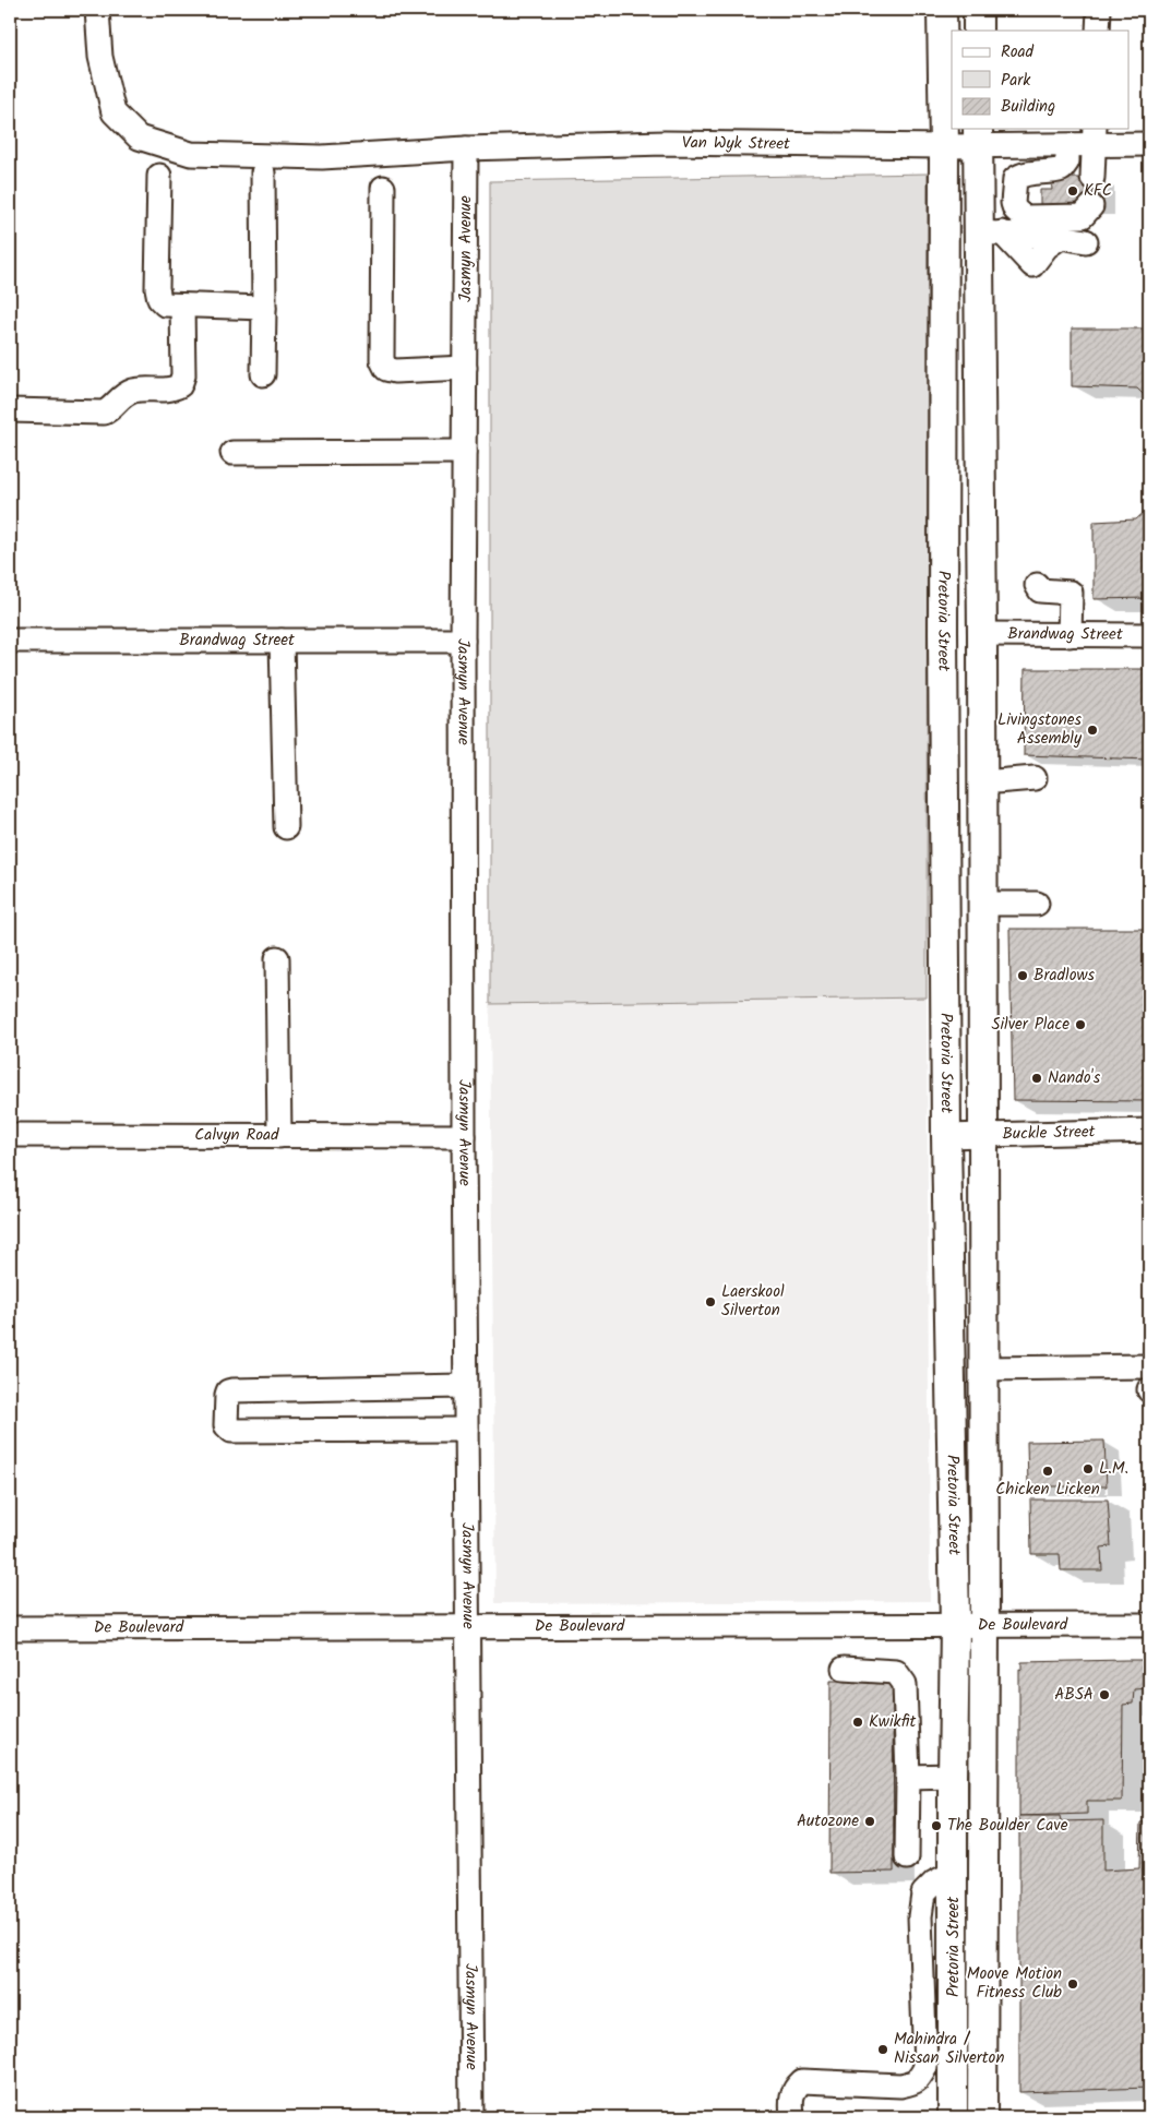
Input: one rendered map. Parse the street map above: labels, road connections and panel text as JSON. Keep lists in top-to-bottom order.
{
  "streets": {
    "main road": ["Pretoria Street"],
    "street": [
      "Van Wyk Street",
      "Jasmyn Avenue",
      "Brandwag Street",
      "Buckle Street",
      "Calvyn Road",
      "De Boulevard"
    ]
  },
  "crossings": [
    ["Van Wyk Street", "Jasmyn Avenue"],
    ["Van Wyk Street", "Pretoria Street"],
    ["Jasmyn Avenue", "Brandwag Street"],
    ["Jasmyn Avenue", "Calvyn Road"],
    ["Jasmyn Avenue", "De Boulevard"],
    ["Pretoria Street", "Brandwag Street"],
    ["Pretoria Street", "Buckle Street"],
    ["Pretoria Street", "De Boulevard"]
  ],
  "places": [
    "KFC",
    "Livingstones Assembly",
    "Bradlows",
    "Silver Place",
    "Nando's",
    "Laerskool Silverton",
    "L.M.",
    "Chicken Licken",
    "ABSA",
    "Kwikfit",
    "Autozone",
    "The Boulder Cave",
    "Moove Motion Fitness Club",
    "Mahindra / Nissan Silverton"
  ],
  "legend": ["Road", "Park", "Building"]
}
